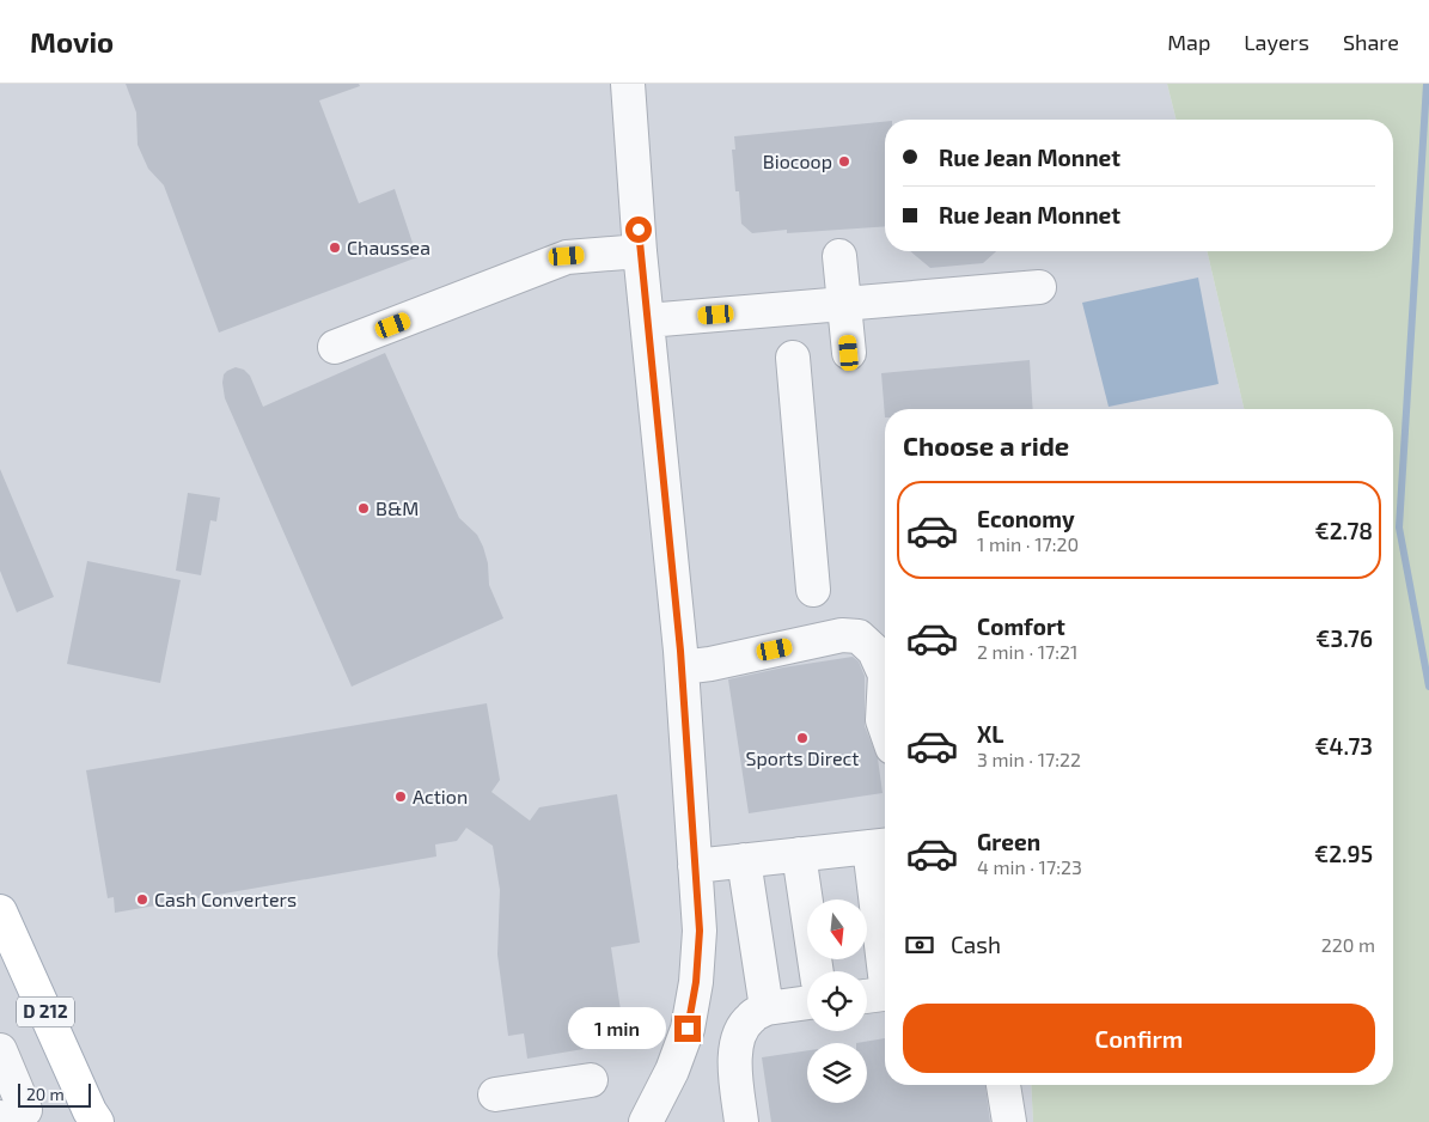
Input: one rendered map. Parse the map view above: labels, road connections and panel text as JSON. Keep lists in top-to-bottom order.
{
  "streets": {
    "main road": ["D 212"]
  },
  "places": [
    "Biocoop",
    "Chaussea",
    "B&M",
    "Sports Direct",
    "Action",
    "Cash Converters"
  ],
  "scale_bar": "20 m",
  "north": "bottom",
  "page": {
    "header": "Movio",
    "nav": ["Map", "Layers", "Share"],
    "banner": ["Rue Jean Monnet", "Rue Jean Monnet"],
    "heading": "Choose a ride",
    "list": [
      {
        "name": "Economy",
        "note": "1 min · 17:20",
        "value": "€2.78"
      },
      {
        "name": "Comfort",
        "note": "2 min · 17:21",
        "value": "€3.76"
      },
      {
        "name": "XL",
        "note": "3 min · 17:22",
        "value": "€4.73"
      },
      {
        "name": "Green",
        "note": "4 min · 17:23",
        "value": "€2.95"
      }
    ],
    "pay": ["Cash", "220 m"],
    "buttons": "Confirm",
    "bubble": "1 min",
    "scale": "20 m"
  }
}
